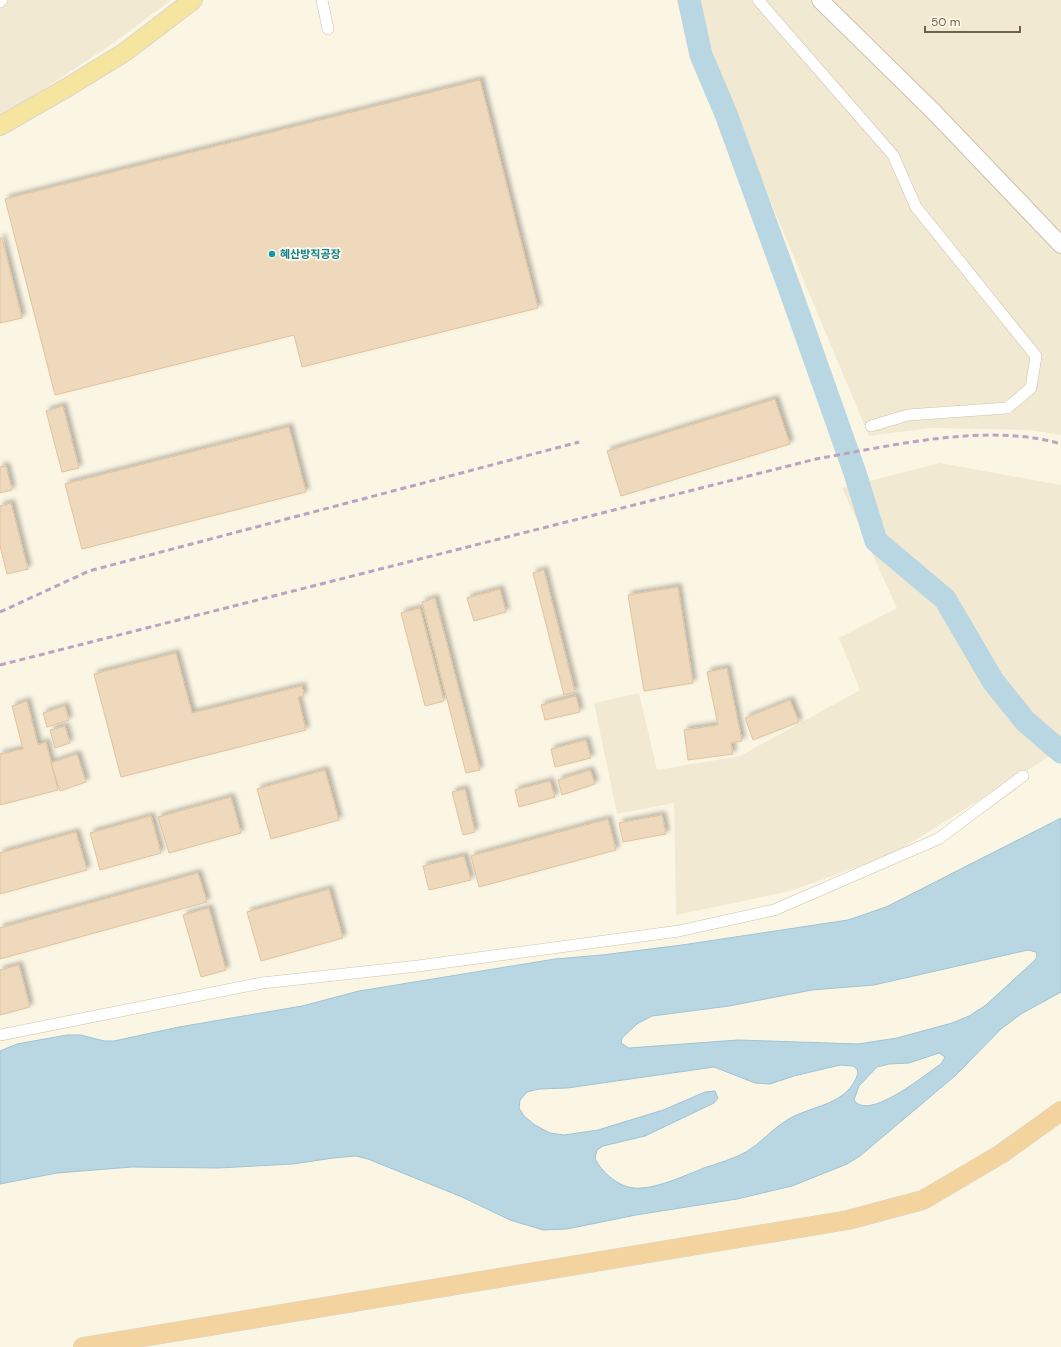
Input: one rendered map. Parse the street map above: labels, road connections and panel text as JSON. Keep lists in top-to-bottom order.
{
  "places": ["혜산방직공장"],
  "scale_bar": "50 m"
}
